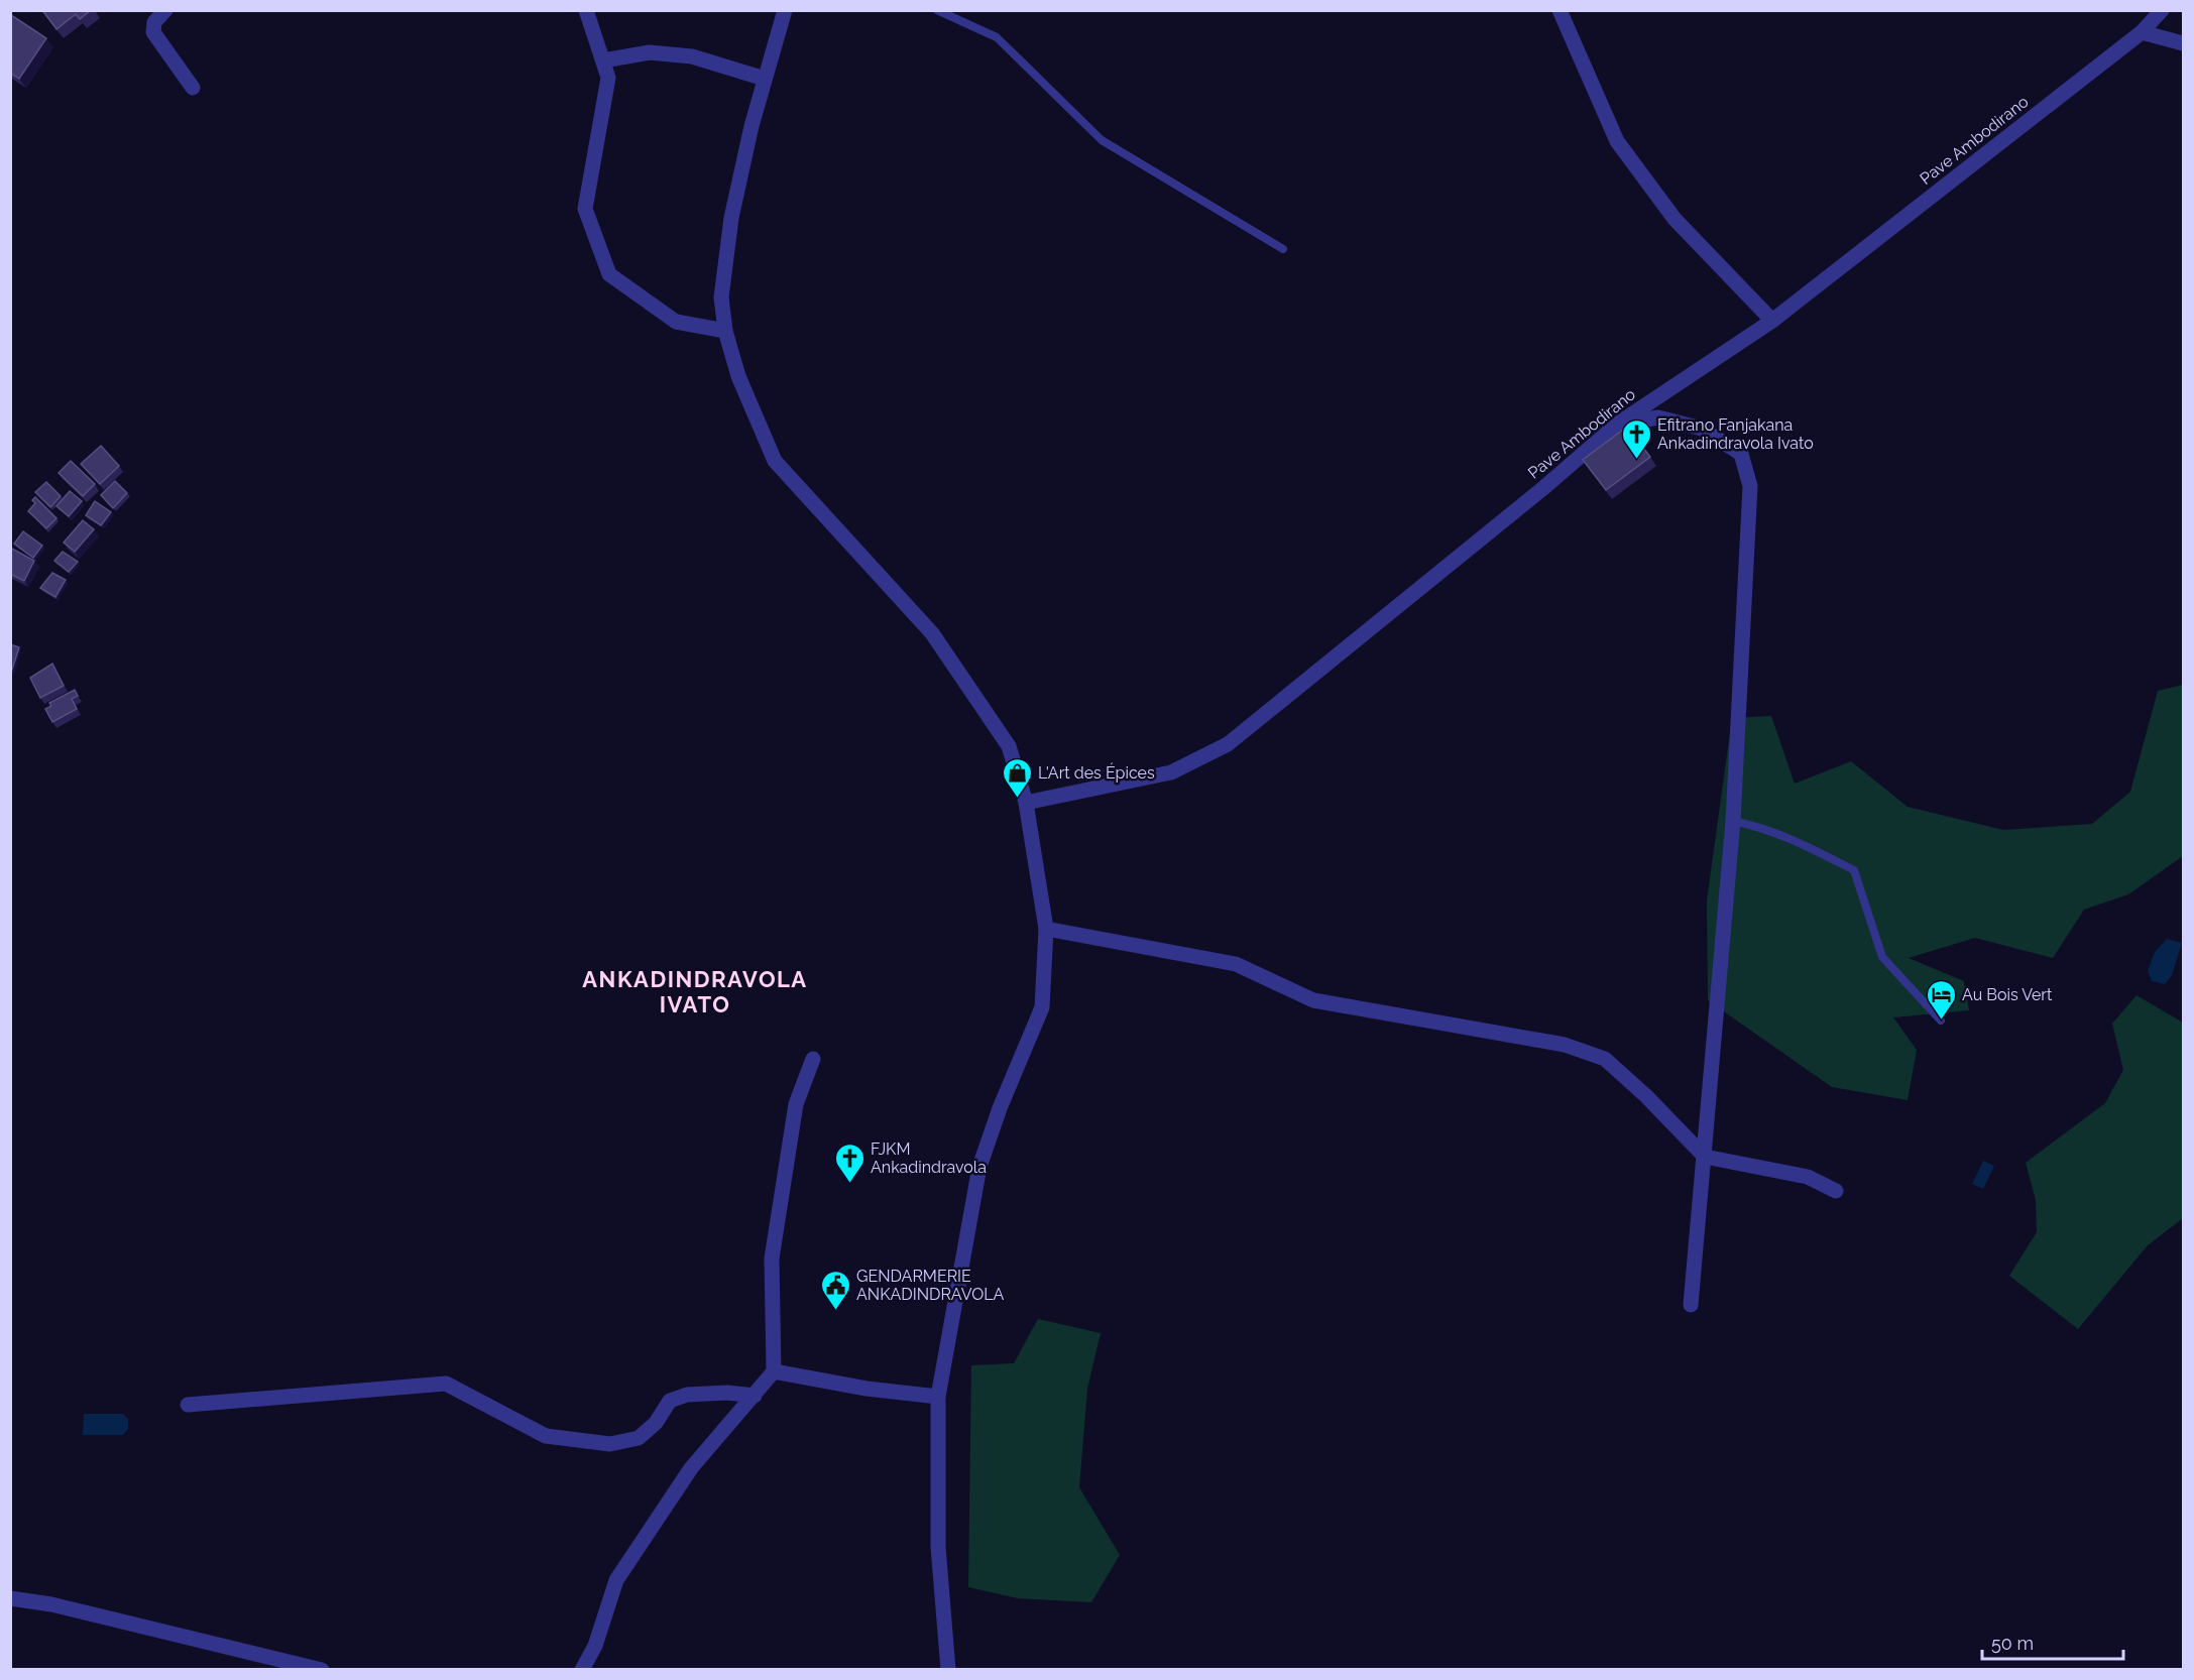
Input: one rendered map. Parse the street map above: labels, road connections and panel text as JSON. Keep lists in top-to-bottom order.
{
  "streets": {
    "street": ["Pave Ambodirano"]
  },
  "districts": ["ANKADINDRAVOLA IVATO"],
  "places": {
    "church": ["Efitrano Fanjakana Ankadindravola Ivato", "FJKM Ankadindravola"],
    "shop": ["L'Art des Épices"],
    "hotel": ["Au Bois Vert"],
    "public building": ["GENDARMERIE ANKADINDRAVOLA"]
  },
  "scale_bar": "50 m"
}
